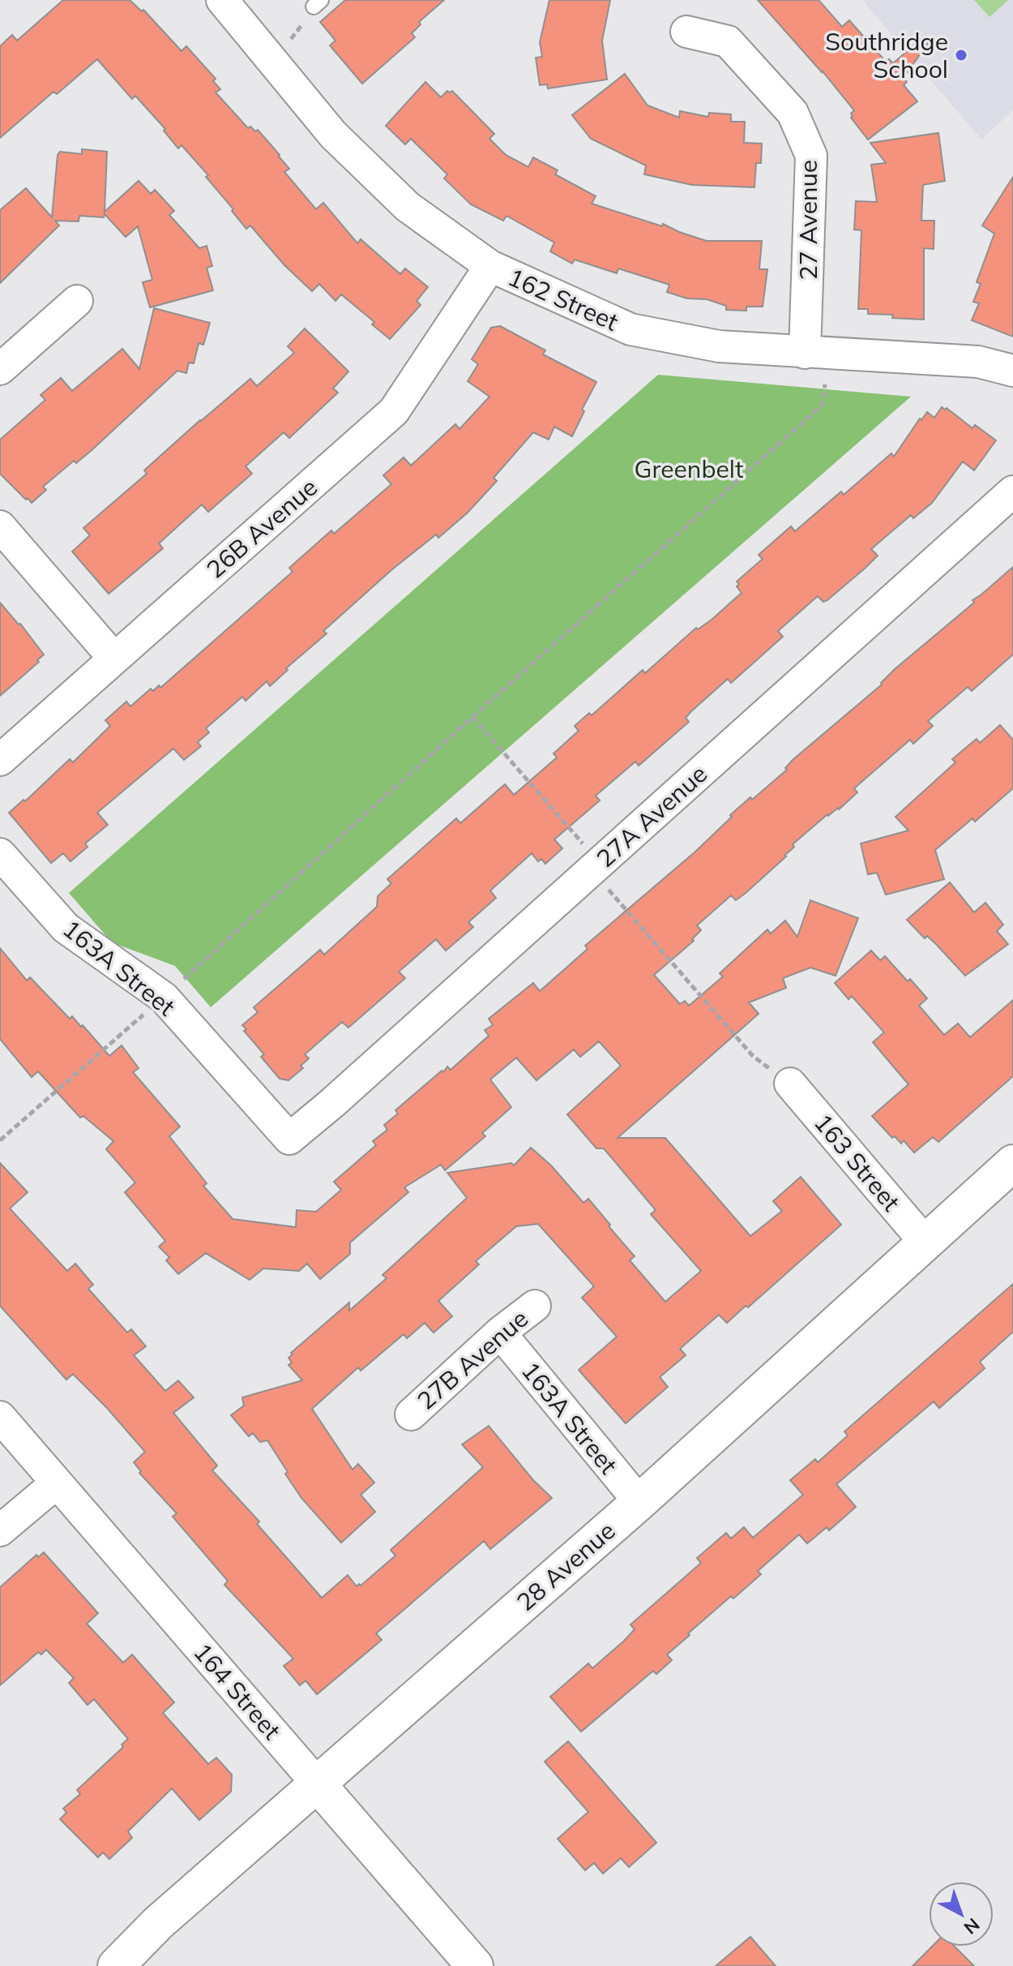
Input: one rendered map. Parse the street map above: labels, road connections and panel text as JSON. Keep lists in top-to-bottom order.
{
  "streets": {
    "street": [
      "27 Avenue",
      "162 Street",
      "26B Avenue",
      "27A Avenue",
      "163A Street",
      "163 Street",
      "27B Avenue",
      "28 Avenue",
      "164 Street"
    ]
  },
  "crossings": [
    ["27 Avenue", "162 Street"],
    ["162 Street", "26B Avenue"],
    ["27A Avenue", "163A Street"],
    ["163A Street", "27B Avenue"],
    ["163A Street", "28 Avenue"],
    ["163 Street", "28 Avenue"],
    ["28 Avenue", "164 Street"]
  ],
  "parks": ["Greenbelt"],
  "places": ["Southridge School"],
  "north": "bottom right"
}
